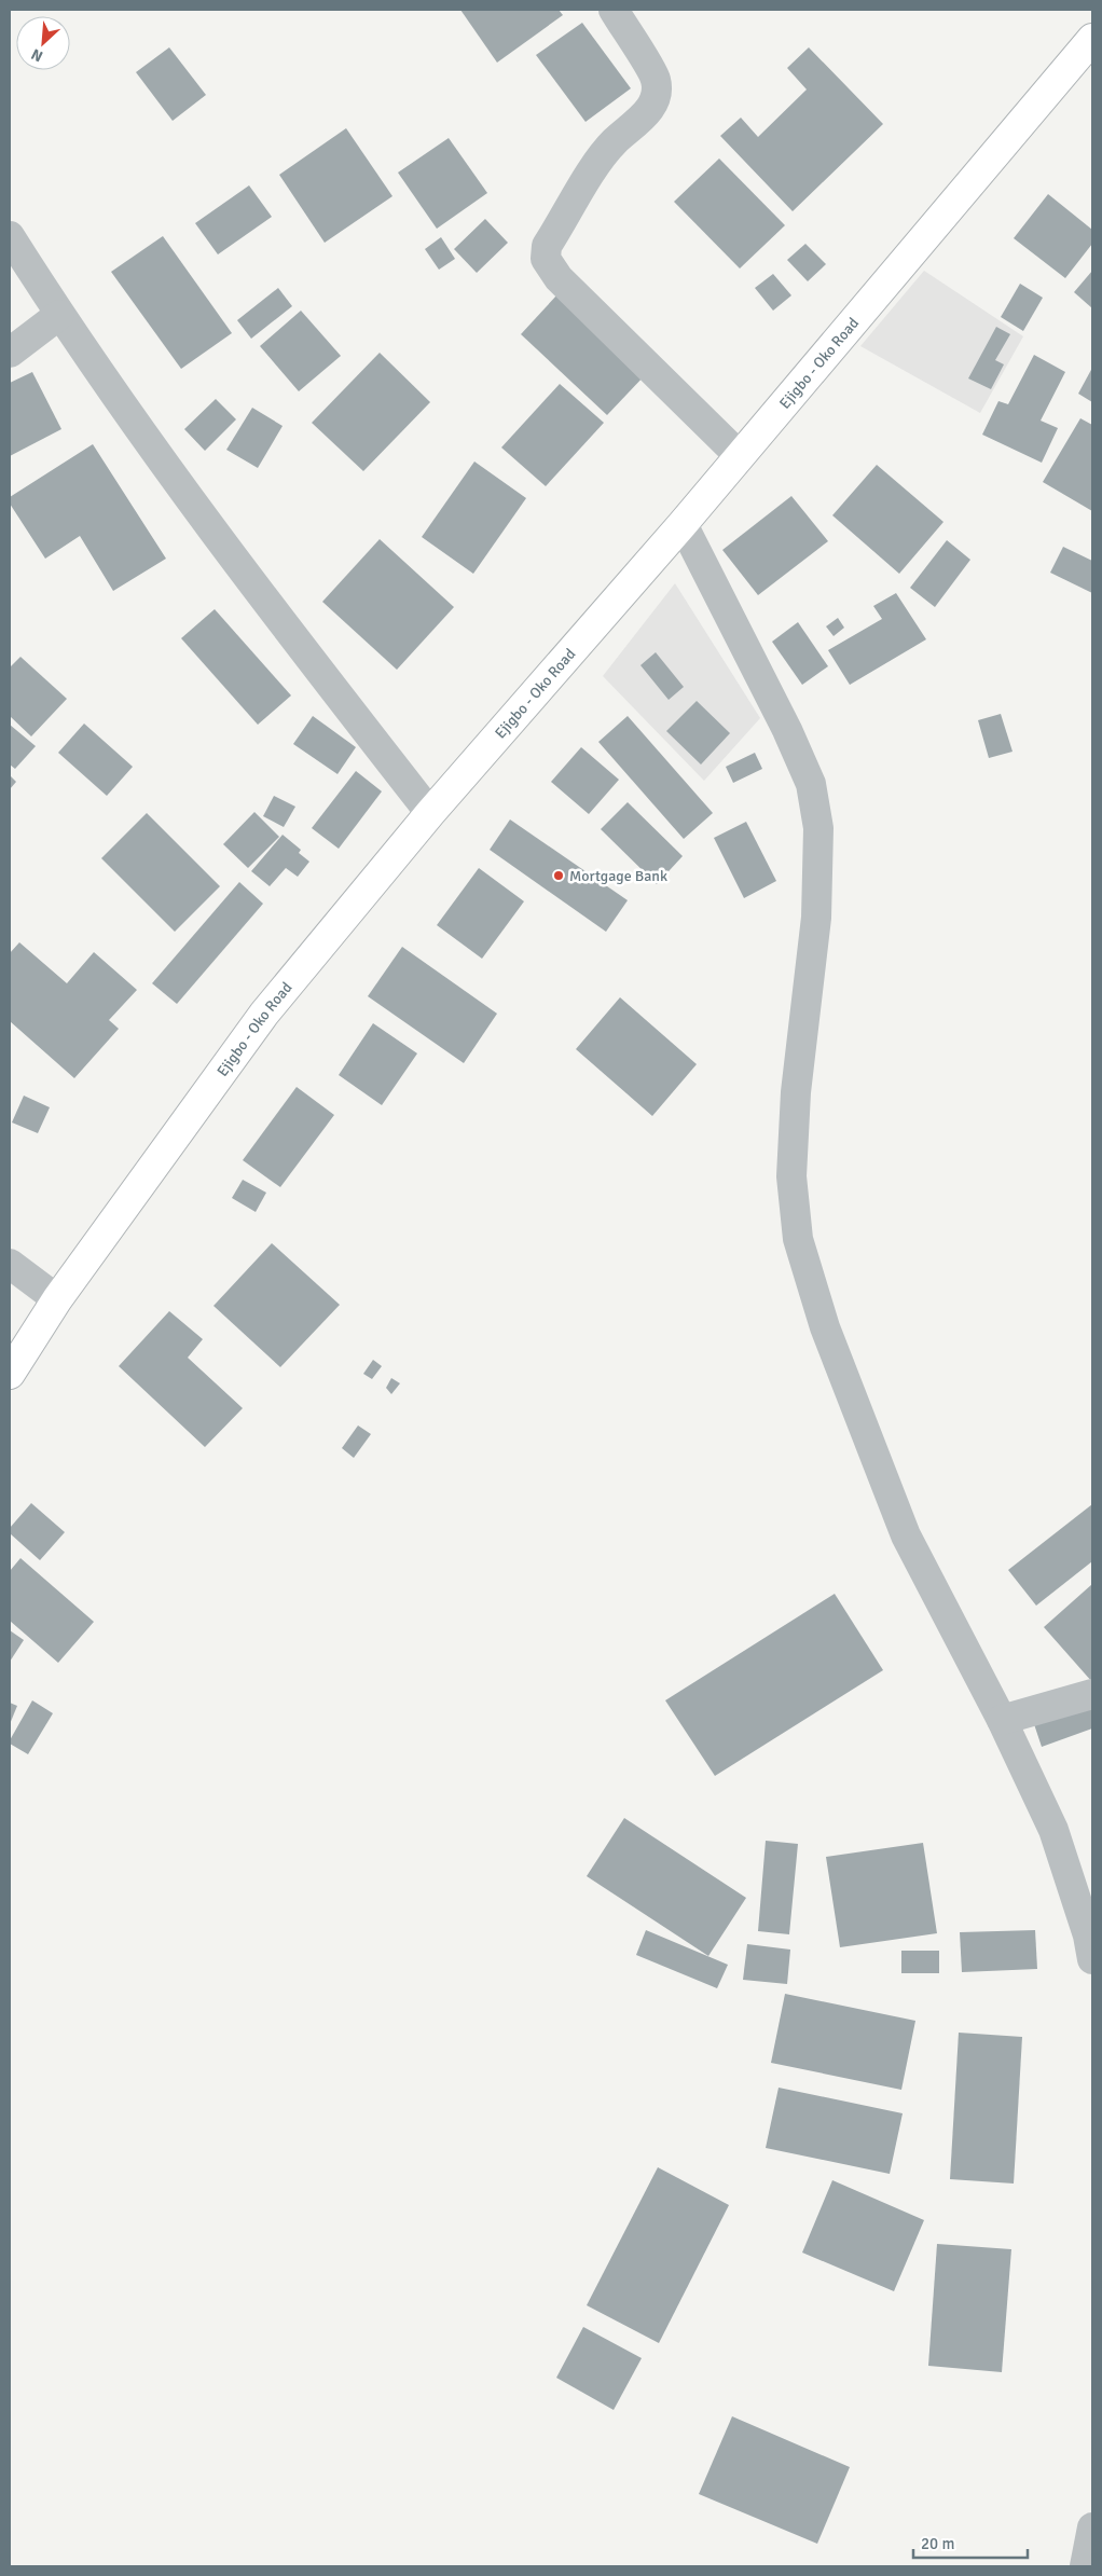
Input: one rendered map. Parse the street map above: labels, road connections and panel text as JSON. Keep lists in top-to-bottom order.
{
  "streets": {
    "main road": ["Ejigbo - Oko Road"]
  },
  "places": ["Mortgage Bank"],
  "scale_bar": "20 m",
  "north": "bottom left"
}
